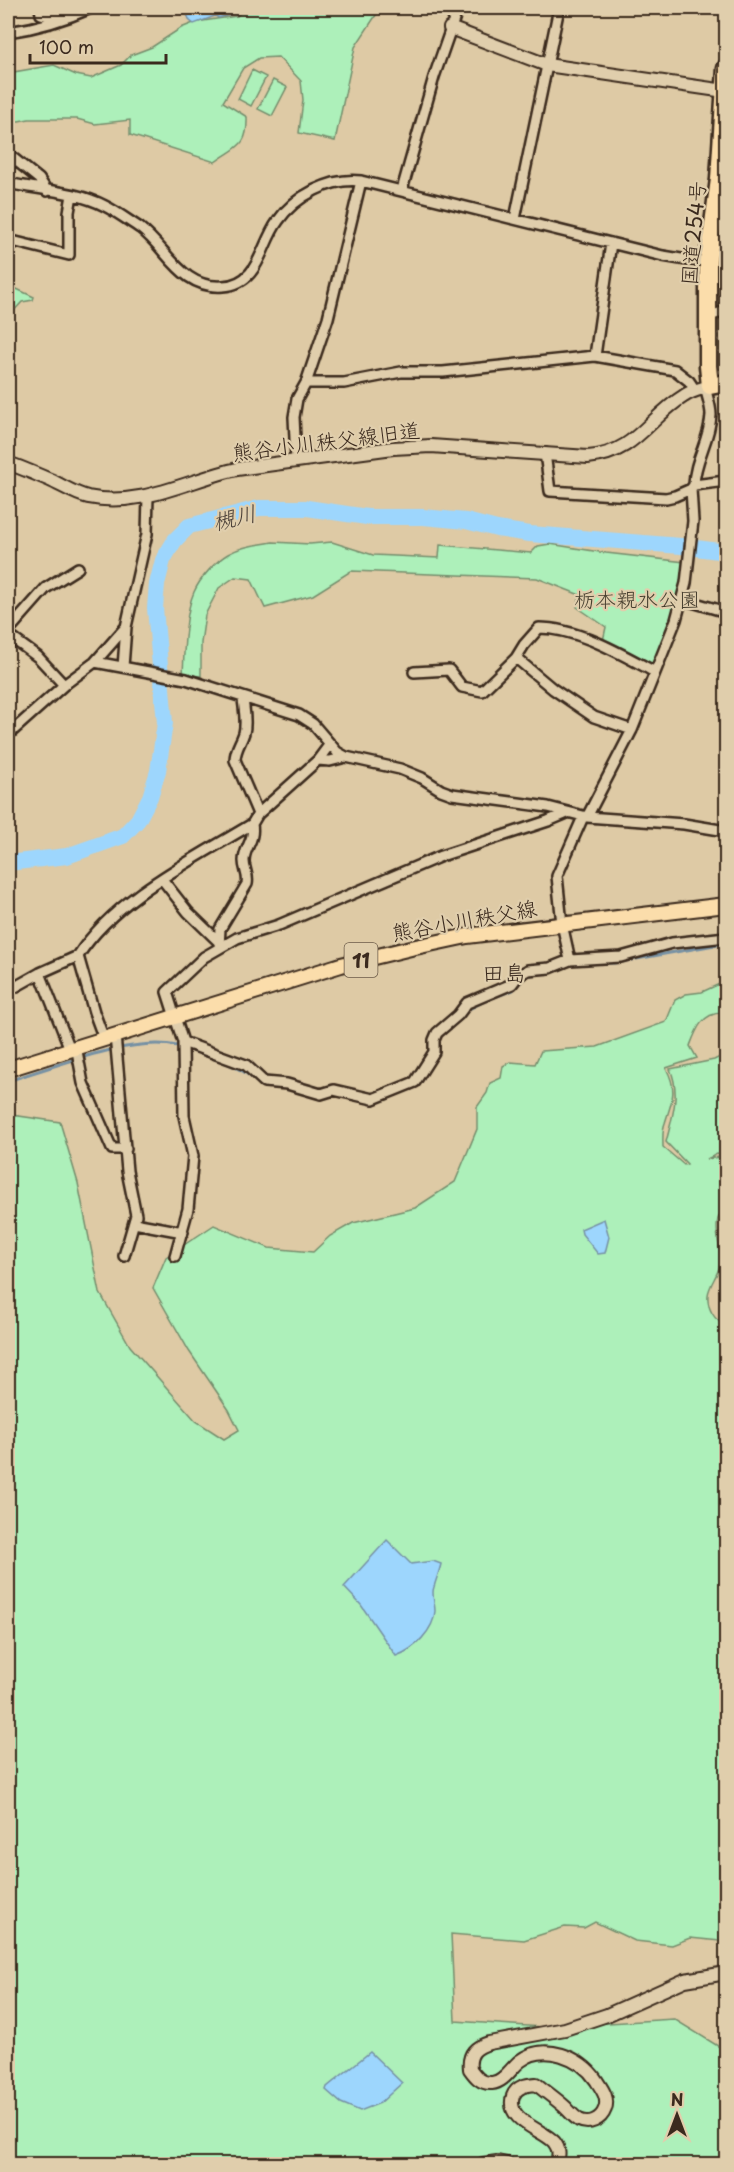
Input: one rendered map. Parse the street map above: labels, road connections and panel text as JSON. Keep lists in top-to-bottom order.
{
  "streets": {
    "highway": ["国道254号"],
    "main road": ["熊谷小川秩父線", "11"],
    "street": ["熊谷小川秩父線旧道"]
  },
  "crossings": [
    ["国道254号", "熊谷小川秩父線旧道"]
  ],
  "districts": ["田島"],
  "water": ["槻川"],
  "parks": ["栃本親水公園"],
  "scale_bar": "100 m",
  "north": "top"
}
